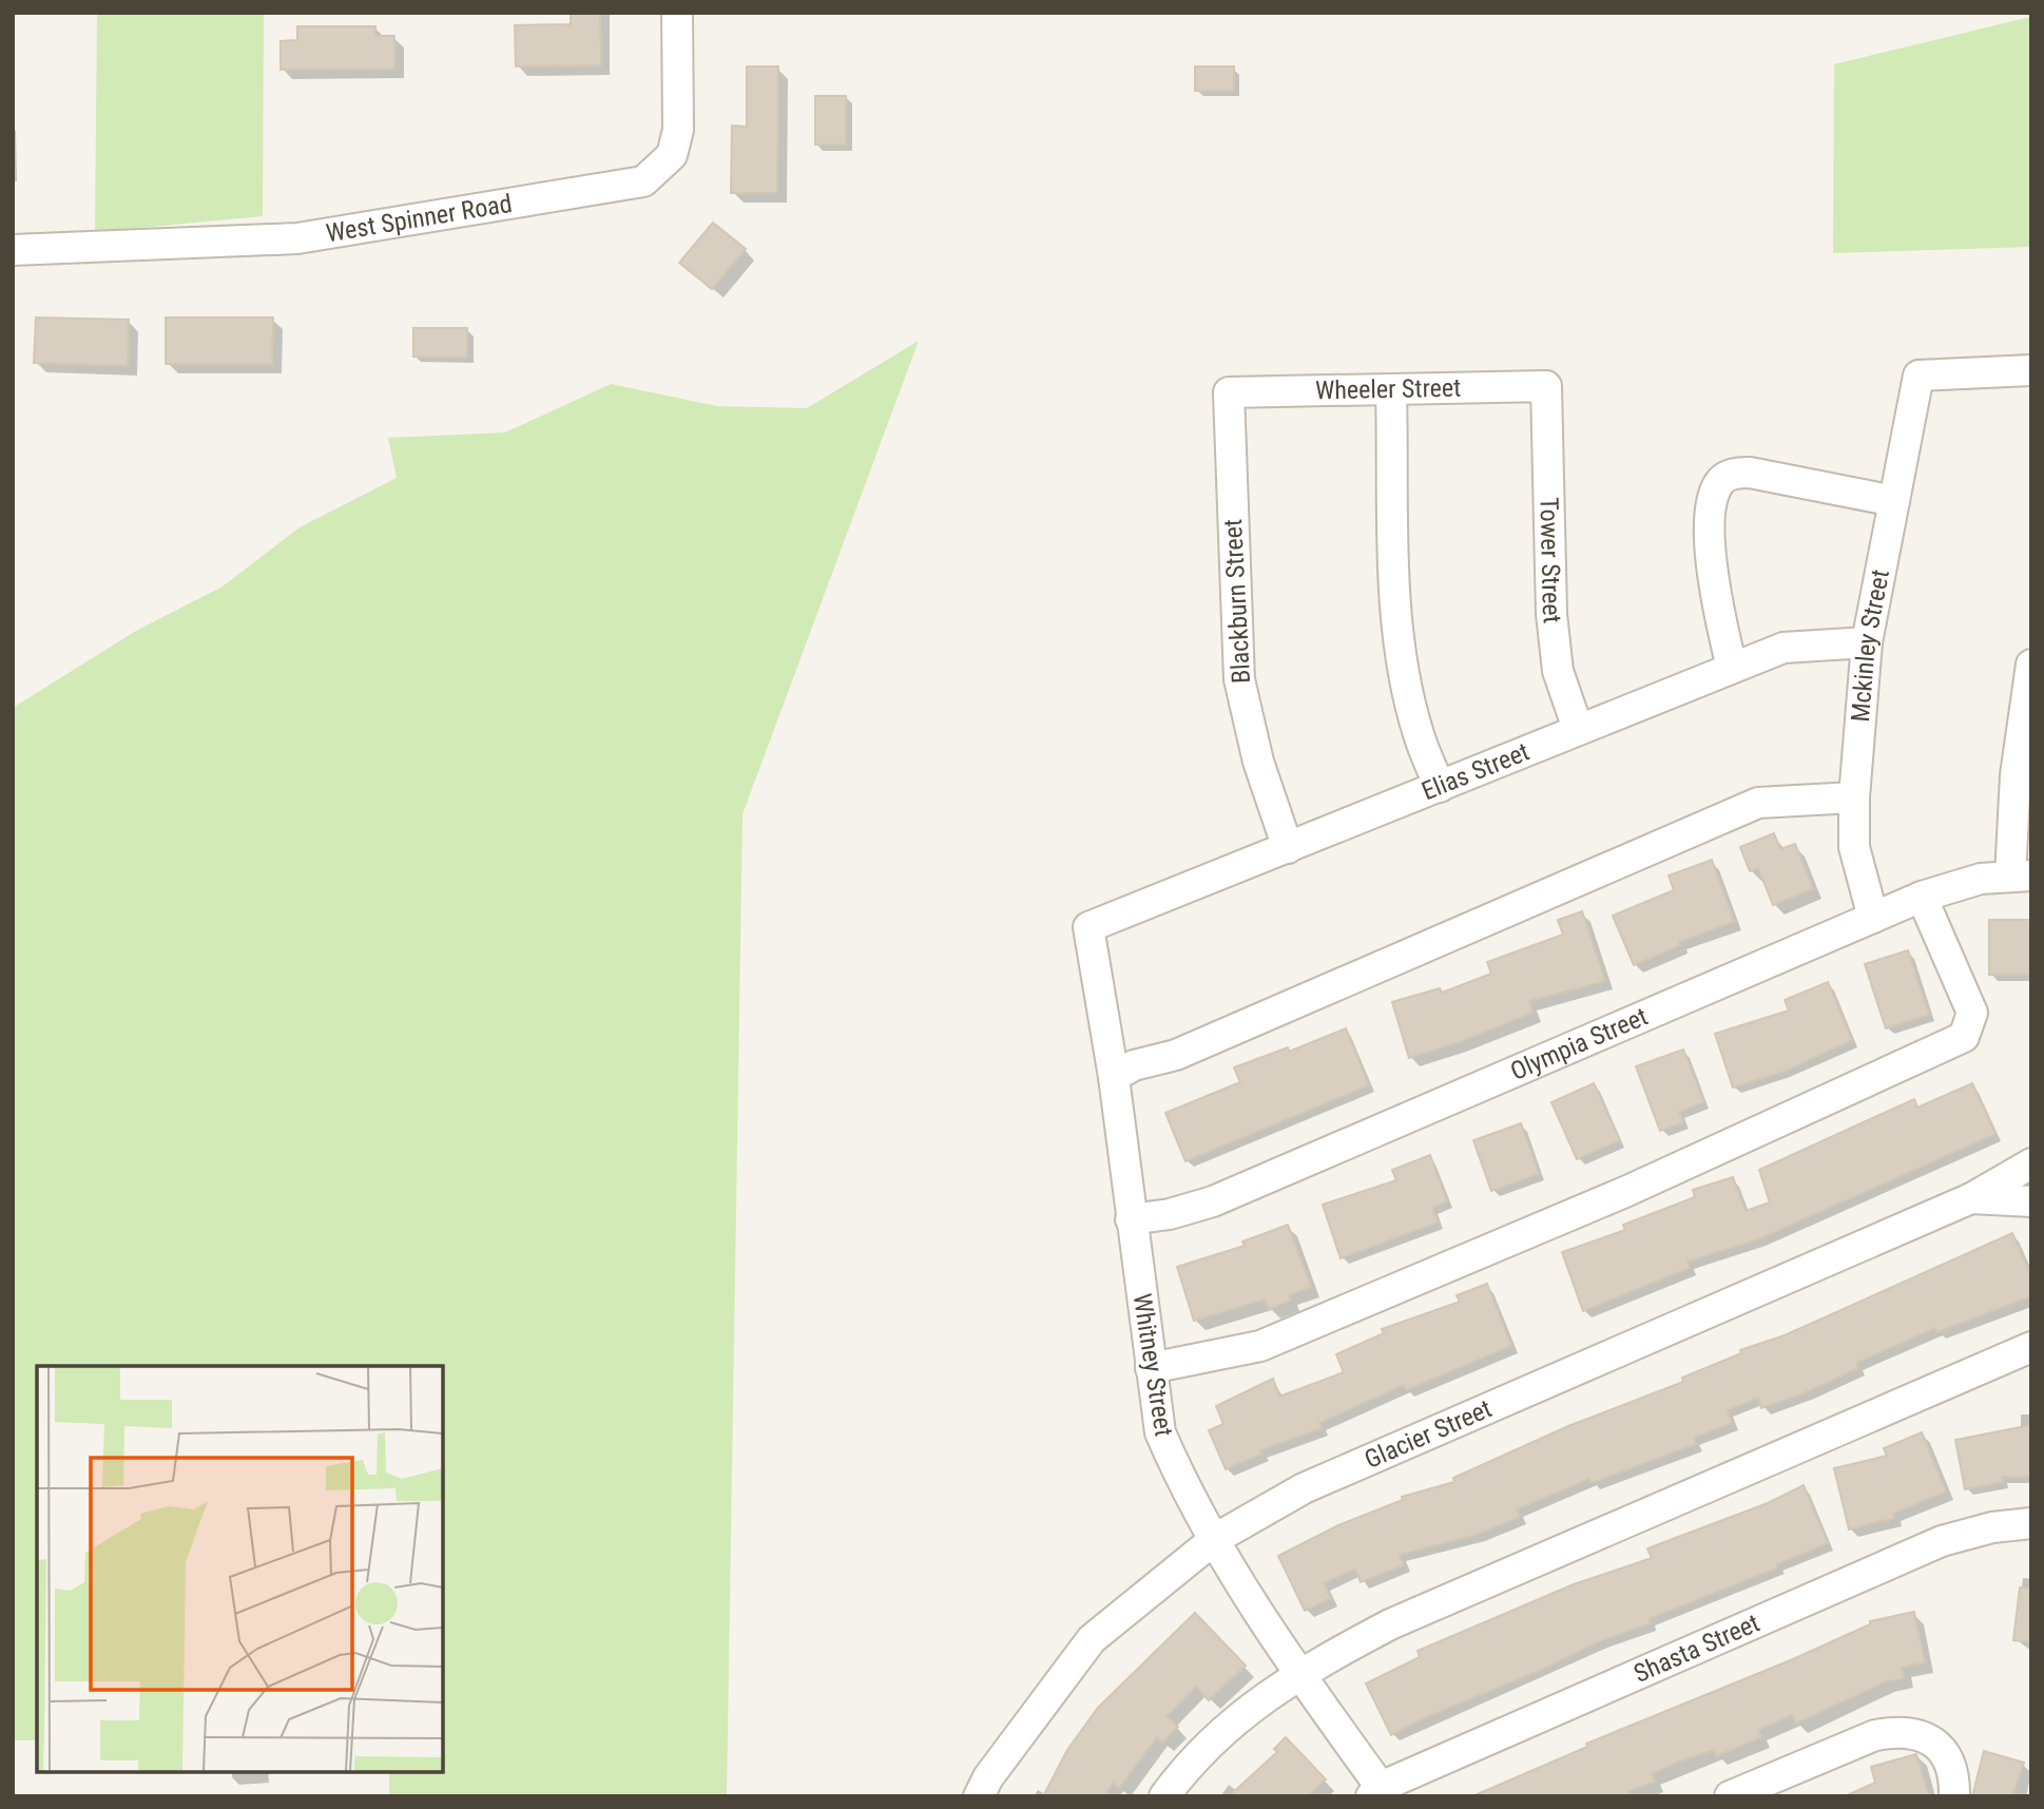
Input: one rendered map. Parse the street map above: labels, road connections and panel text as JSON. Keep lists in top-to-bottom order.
{
  "streets": {
    "street": [
      "West Spinner Road",
      "Wheeler Street",
      "Tower Street",
      "Blackburn Street",
      "Mckinley Street",
      "Elias Street",
      "Olympia Street",
      "Whitney Street",
      "Glacier Street",
      "Shasta Street"
    ]
  },
  "crossings": [
    ["Wheeler Street", "Tower Street"],
    ["Wheeler Street", "Blackburn Street"],
    ["Tower Street", "Elias Street"],
    ["Blackburn Street", "Elias Street"],
    ["Mckinley Street", "Elias Street"],
    ["Mckinley Street", "Olympia Street"],
    ["Elias Street", "Whitney Street"],
    ["Olympia Street", "Whitney Street"],
    ["Whitney Street", "Glacier Street"],
    ["Whitney Street", "Shasta Street"]
  ]
}
